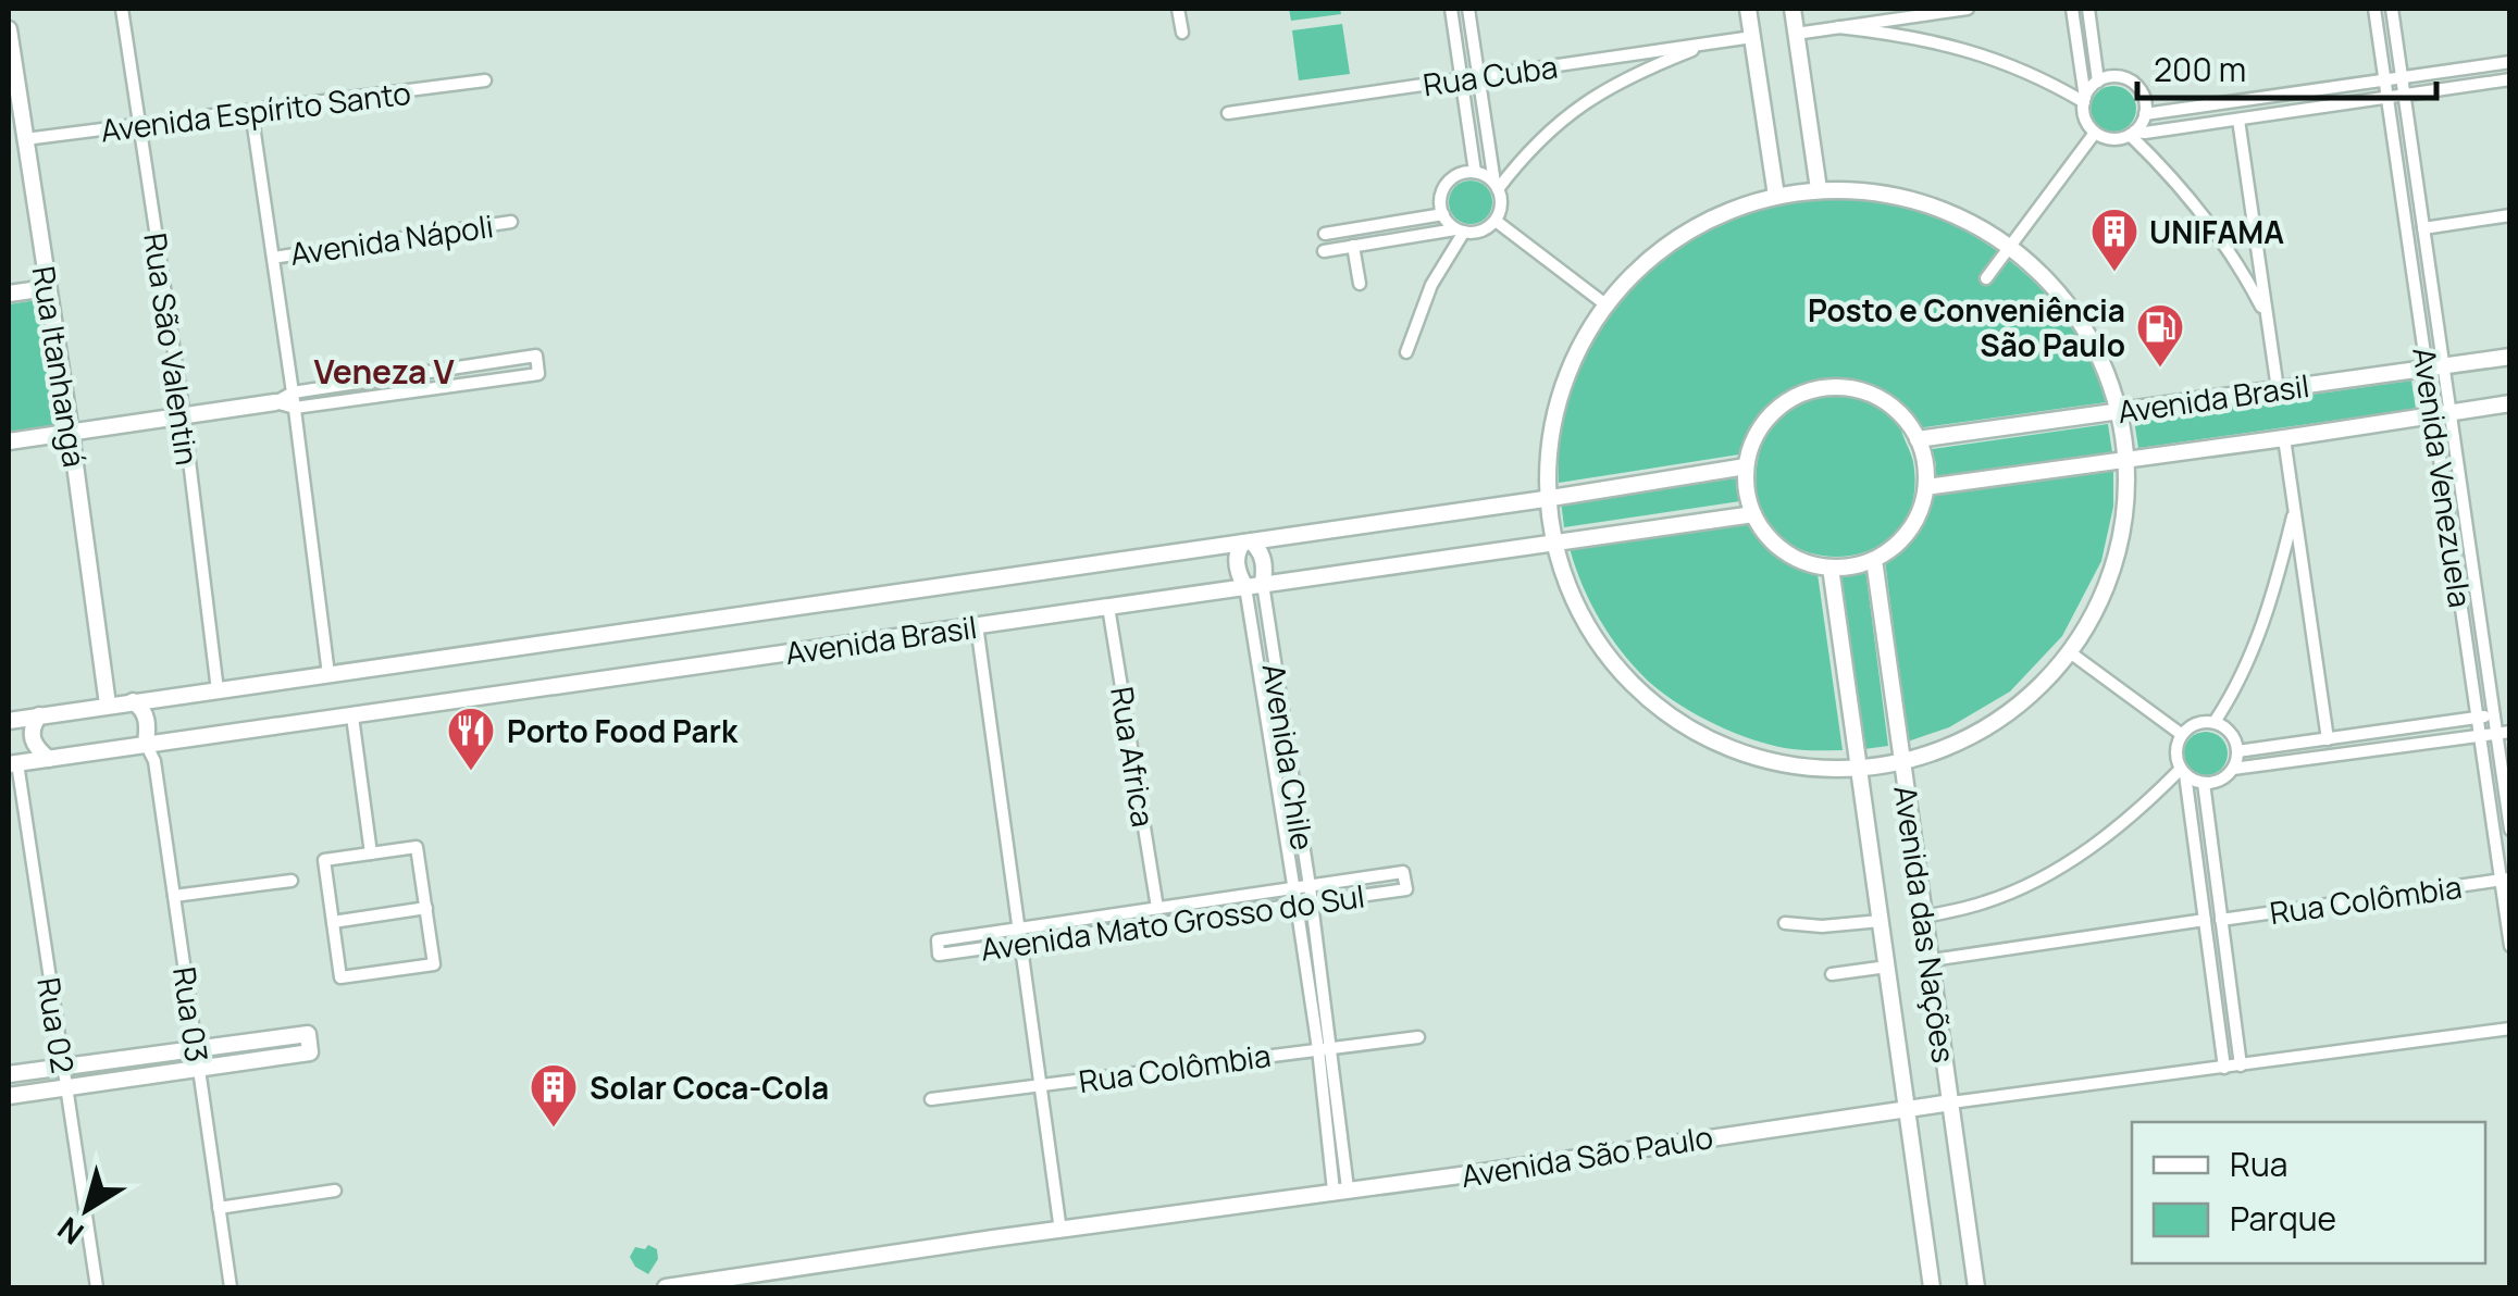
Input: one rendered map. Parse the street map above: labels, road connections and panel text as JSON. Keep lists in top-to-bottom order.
{
  "streets": {
    "main road": [
      "Rua Itanhangá",
      "Avenida Brasil",
      "Avenida das Nações",
      "Avenida São Paulo"
    ],
    "street": [
      "Rua Cuba",
      "Avenida Espírito Santo",
      "Avenida Nápoli",
      "Rua São Valentin",
      "Avenida Venezuela",
      "Rua Africa",
      "Avenida Chile",
      "Rua Colômbia",
      "Avenida Mato Grosso do Sul",
      "Rua 03",
      "Rua 02"
    ]
  },
  "crossings": [
    ["Avenida Espírito Santo", "Rua São Valentin"],
    ["Avenida Espírito Santo", "Rua Itanhangá"],
    ["Rua São Valentin", "Avenida Brasil"],
    ["Rua Itanhangá", "Avenida Brasil"],
    ["Avenida Brasil", "Avenida Venezuela"],
    ["Avenida Brasil", "Rua Africa"],
    ["Avenida Brasil", "Avenida Chile"],
    ["Avenida Brasil", "Avenida das Nações"],
    ["Avenida Brasil", "Rua 03"],
    ["Avenida Brasil", "Rua 02"],
    ["Avenida Venezuela", "Rua Colômbia"],
    ["Rua Africa", "Avenida Mato Grosso do Sul"],
    ["Avenida Chile", "Rua Colômbia"],
    ["Avenida Chile", "Avenida Mato Grosso do Sul"],
    ["Avenida Chile", "Avenida São Paulo"],
    ["Avenida das Nações", "Avenida São Paulo"]
  ],
  "districts": ["Veneza V"],
  "places": {
    "building": ["UNIFAMA", "Solar Coca-Cola"],
    "fuel station": ["Posto e Conveniência São Paulo"],
    "restaurant": ["Porto Food Park"]
  },
  "legend": ["Rua", "Parque"],
  "scale_bar": "200 m",
  "north": "bottom left"
}
